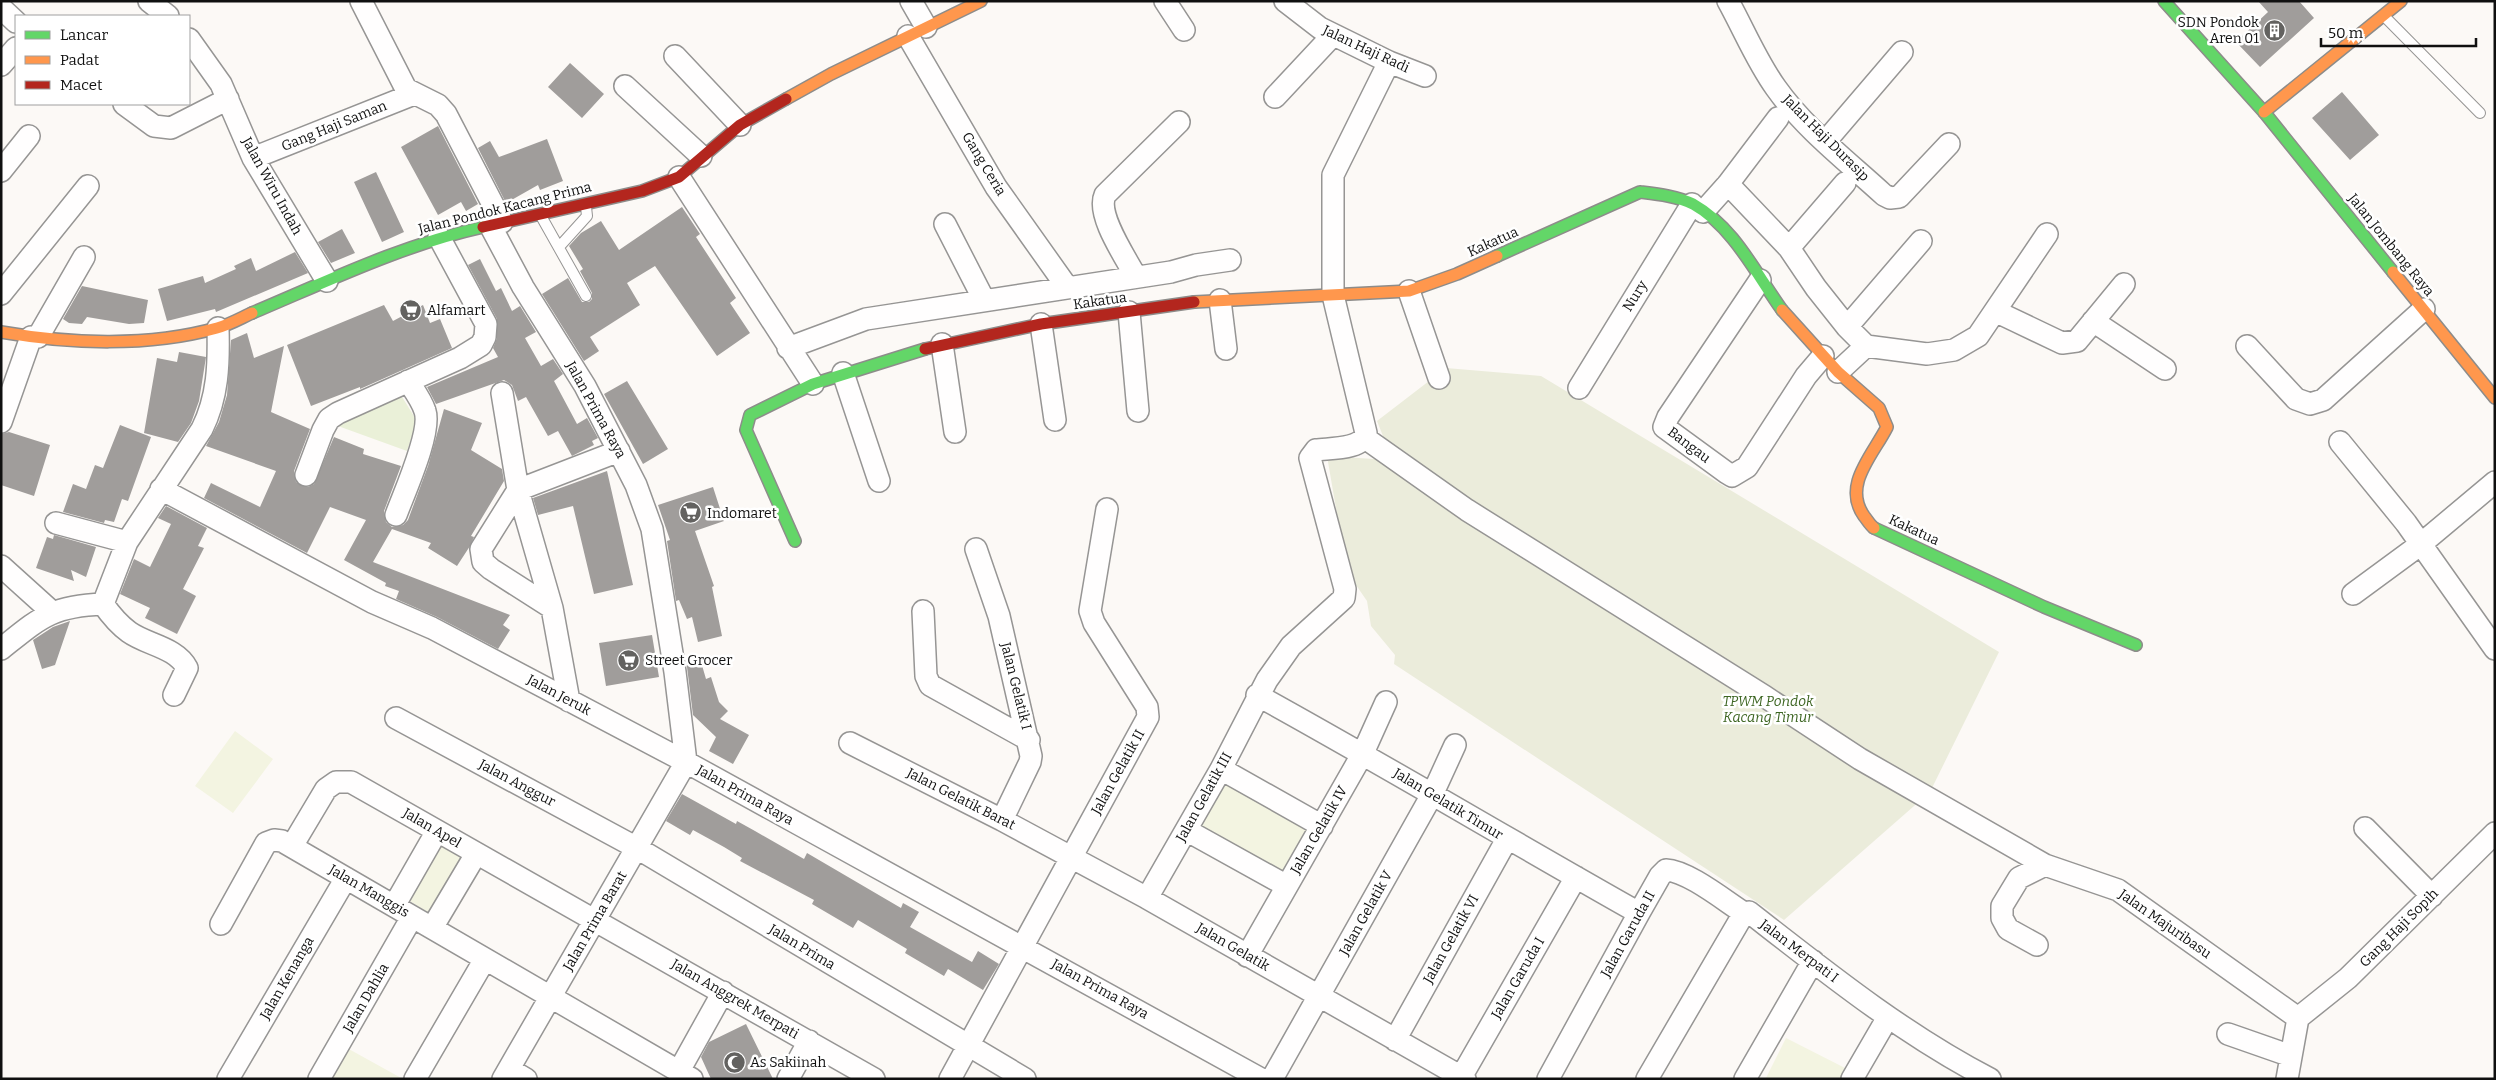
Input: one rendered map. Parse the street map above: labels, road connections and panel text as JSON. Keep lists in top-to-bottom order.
{
  "streets": {
    "street": [
      "Jalan Haji Radi",
      "Gang Haji Saman",
      "Jalan Haji Durasip",
      "Gang Ceria",
      "Jalan Wiru Indah",
      "Jalan Pondok Kacang Prima",
      "Kakatua",
      "Jalan Jombang Raya",
      "Nury",
      "Jalan Prima Raya",
      "Bangau",
      "Jalan Gelatik I",
      "Jalan Jeruk",
      "Jalan Gelatik II",
      "Jalan Anggur",
      "Jalan Gelatik III",
      "Jalan Gelatik Barat",
      "Jalan Gelatik Timur",
      "Jalan Apel",
      "Jalan Gelatik IV",
      "Jalan Manggis",
      "Jalan Gelatik V",
      "Jalan Prima Barat",
      "Jalan Majuribasu",
      "Gang Haji Sopih",
      "Jalan Garuda II",
      "Jalan Gelatik VI",
      "Jalan Prima",
      "Jalan Gelatik",
      "Jalan Merpati I",
      "Jalan Kenanga",
      "Jalan Garuda I",
      "Jalan Dahlia",
      "Jalan Anggrek Merpati"
    ]
  },
  "crossings": [
    ["Gang Haji Saman", "Jalan Wiru Indah"],
    ["Gang Haji Saman", "Jalan Prima Raya"],
    ["Gang Ceria", "Jalan Pondok Kacang Prima"],
    ["Jalan Wiru Indah", "Jalan Pondok Kacang Prima"],
    ["Jalan Pondok Kacang Prima", "Jalan Prima Raya"],
    ["Kakatua", "Nury"],
    ["Kakatua", "Bangau"],
    ["Jalan Prima Raya", "Jalan Jeruk"],
    ["Jalan Prima Raya", "Jalan Gelatik II"],
    ["Jalan Prima Raya", "Jalan Prima Barat"],
    ["Jalan Gelatik I", "Jalan Gelatik Barat"],
    ["Jalan Jeruk", "Jalan Prima Barat"],
    ["Jalan Gelatik II", "Jalan Gelatik Barat"],
    ["Jalan Gelatik II", "Jalan Prima"],
    ["Jalan Gelatik II", "Jalan Gelatik"],
    ["Jalan Anggur", "Jalan Prima Barat"],
    ["Jalan Anggur", "Jalan Prima"],
    ["Jalan Gelatik III", "Jalan Gelatik Timur"],
    ["Jalan Gelatik III", "Jalan Majuribasu"],
    ["Jalan Gelatik III", "Jalan Gelatik"],
    ["Jalan Gelatik Barat", "Jalan Gelatik"],
    ["Jalan Gelatik Timur", "Jalan Gelatik IV"],
    ["Jalan Gelatik Timur", "Jalan Gelatik V"],
    ["Jalan Gelatik Timur", "Jalan Garuda II"],
    ["Jalan Gelatik Timur", "Jalan Gelatik VI"],
    ["Jalan Gelatik Timur", "Jalan Garuda I"],
    ["Jalan Apel", "Jalan Manggis"],
    ["Jalan Apel", "Jalan Prima Barat"],
    ["Jalan Apel", "Jalan Anggrek Merpati"],
    ["Jalan Gelatik IV", "Jalan Gelatik"],
    ["Jalan Manggis", "Jalan Prima Barat"],
    ["Jalan Manggis", "Jalan Kenanga"],
    ["Jalan Manggis", "Jalan Dahlia"],
    ["Jalan Gelatik V", "Jalan Gelatik"],
    ["Jalan Prima Barat", "Jalan Prima"],
    ["Jalan Prima Barat", "Jalan Anggrek Merpati"],
    ["Jalan Majuribasu", "Gang Haji Sopih"],
    ["Jalan Garuda II", "Jalan Merpati I"],
    ["Jalan Gelatik VI", "Jalan Gelatik"],
    ["Jalan Gelatik", "Jalan Garuda I"]
  ],
  "parks": ["TPWM Pondok Kacang Timur"],
  "places": {
    "building": ["SDN Pondok Aren 01"],
    "supermarket": ["Alfamart", "Indomaret", "Street Grocer"],
    "mosque": ["As Sakiinah"]
  },
  "legend": ["Lancar", "Padat", "Macet"],
  "scale_bar": "50 m"
}
